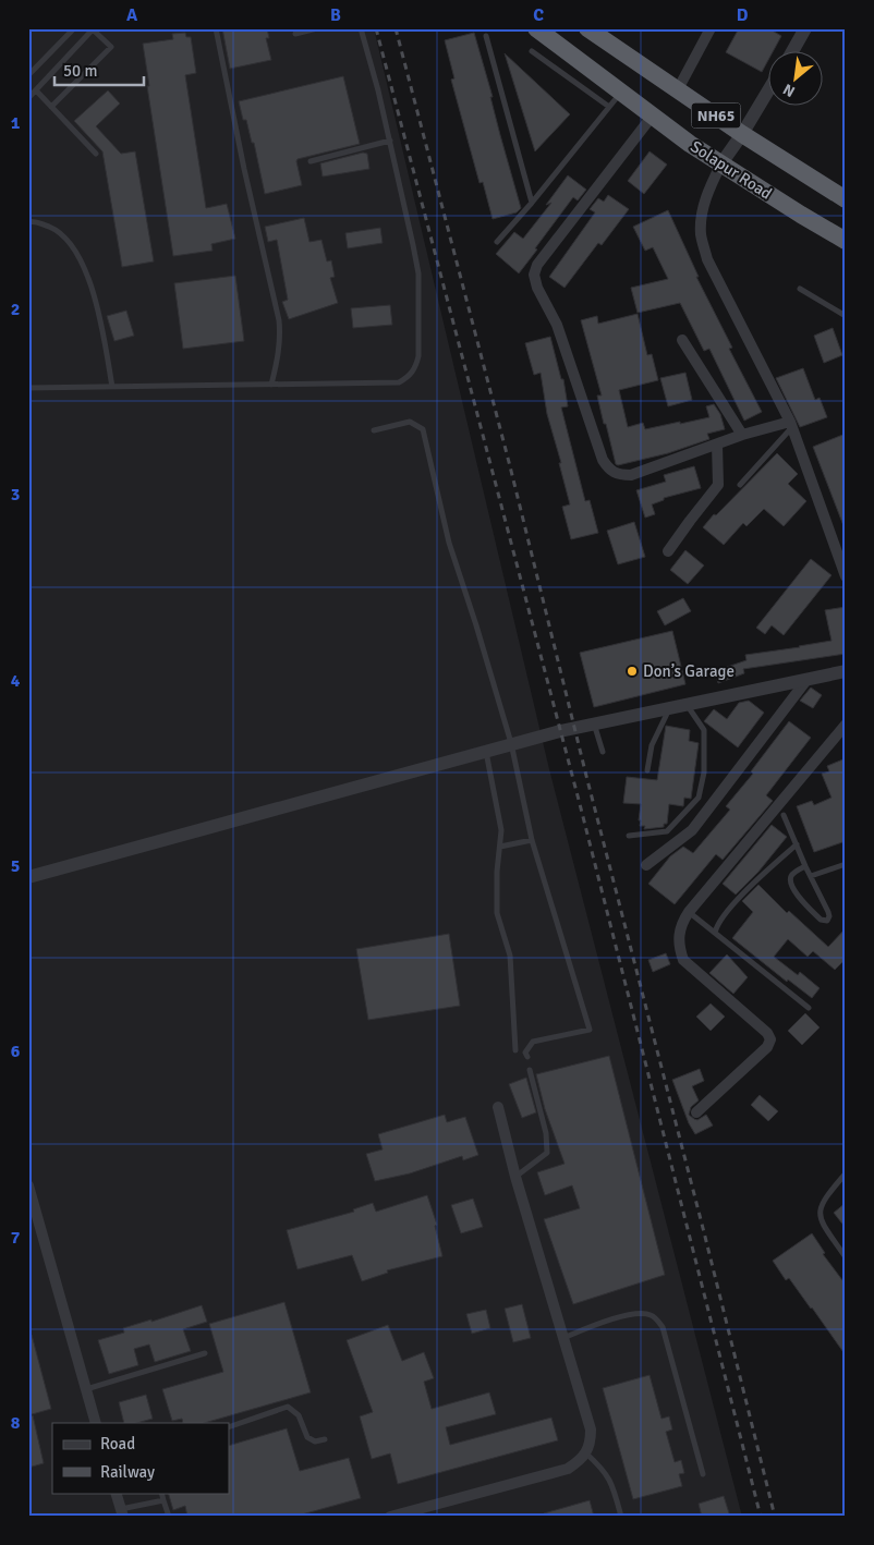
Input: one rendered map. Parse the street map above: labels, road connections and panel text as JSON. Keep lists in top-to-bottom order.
{
  "streets": {
    "highway": ["NH65", "Solapur Road"]
  },
  "crossings": [
    ["NH65", "Solapur Road"]
  ],
  "places": ["Don’s Garage"],
  "legend": ["Road", "Railway"],
  "scale_bar": "50 m",
  "north": "bottom left",
  "grid": {
    "columns": [
      "A",
      "B",
      "C",
      "D"
    ],
    "rows": [
      "1",
      "2",
      "3",
      "4",
      "5",
      "6",
      "7",
      "8"
    ]
  }
}
